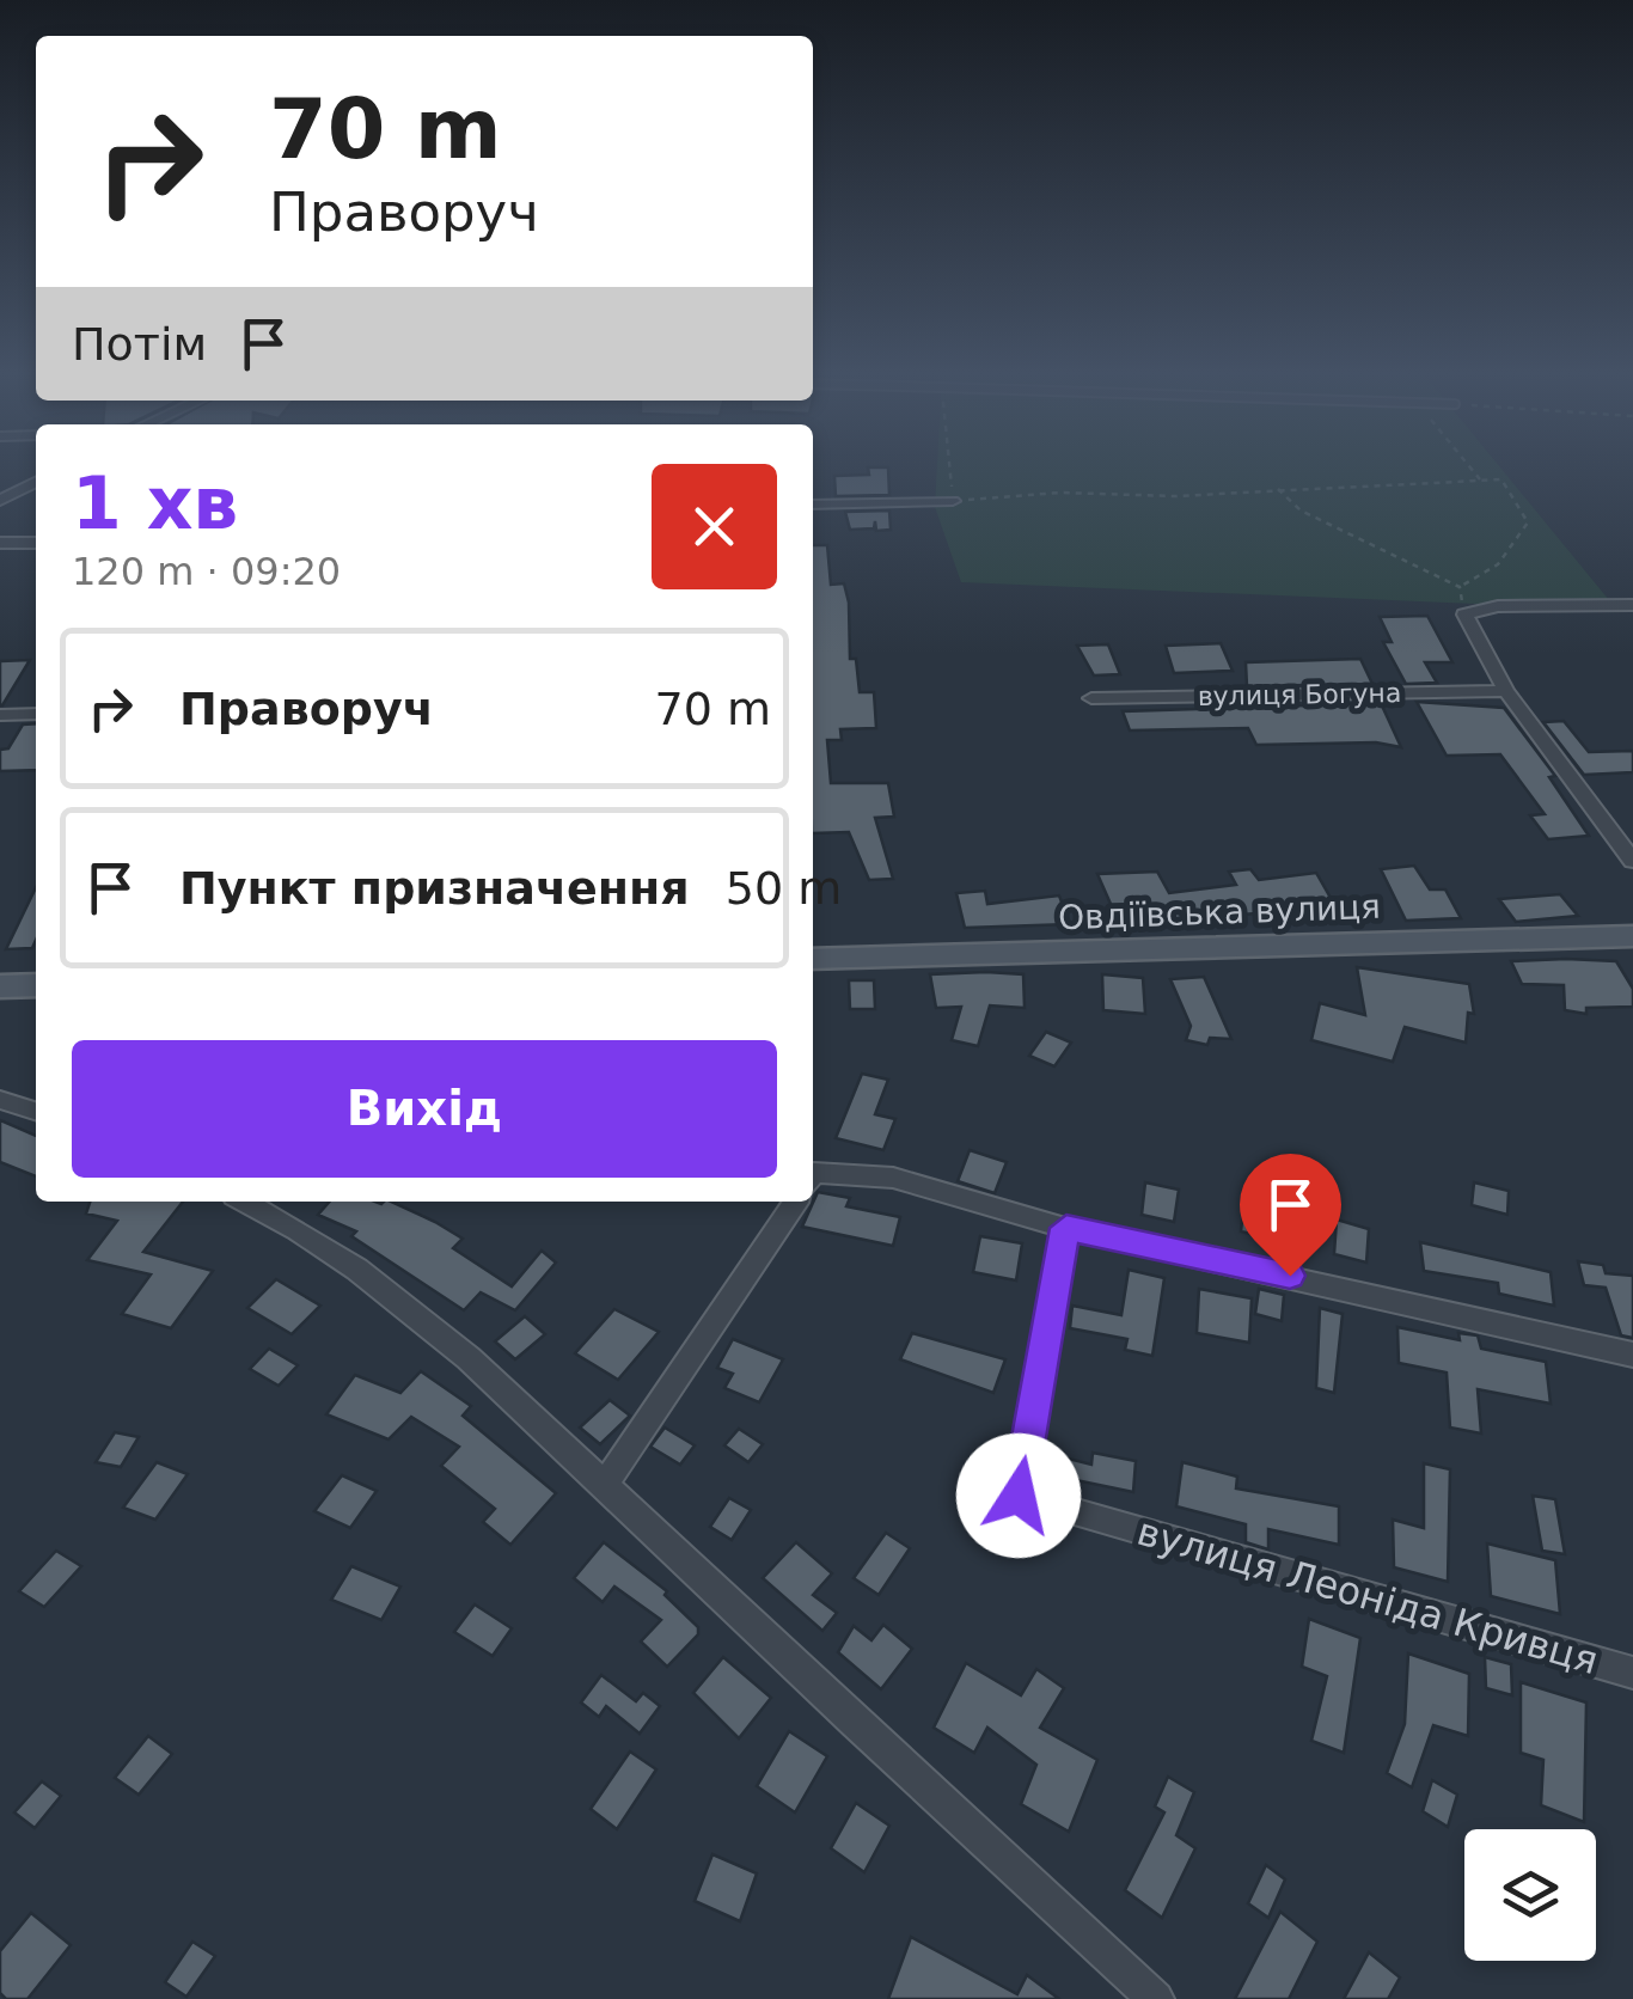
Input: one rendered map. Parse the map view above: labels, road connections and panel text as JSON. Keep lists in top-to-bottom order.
{
  "streets": {
    "main road": ["Овдіївська вулиця"],
    "street": ["вулиця Богуна", "вулиця Леоніда Кривця"]
  },
  "page": {
    "turn": ["70 m", "Праворуч"],
    "then": "Потім",
    "heading": ["1 хв", "120 m · 09:20"],
    "list": [
      {
        "name": "Праворуч",
        "value": "70 m"
      },
      {
        "name": "Пункт призначення",
        "value": "50 m"
      }
    ],
    "buttons": "Вихід"
  }
}
